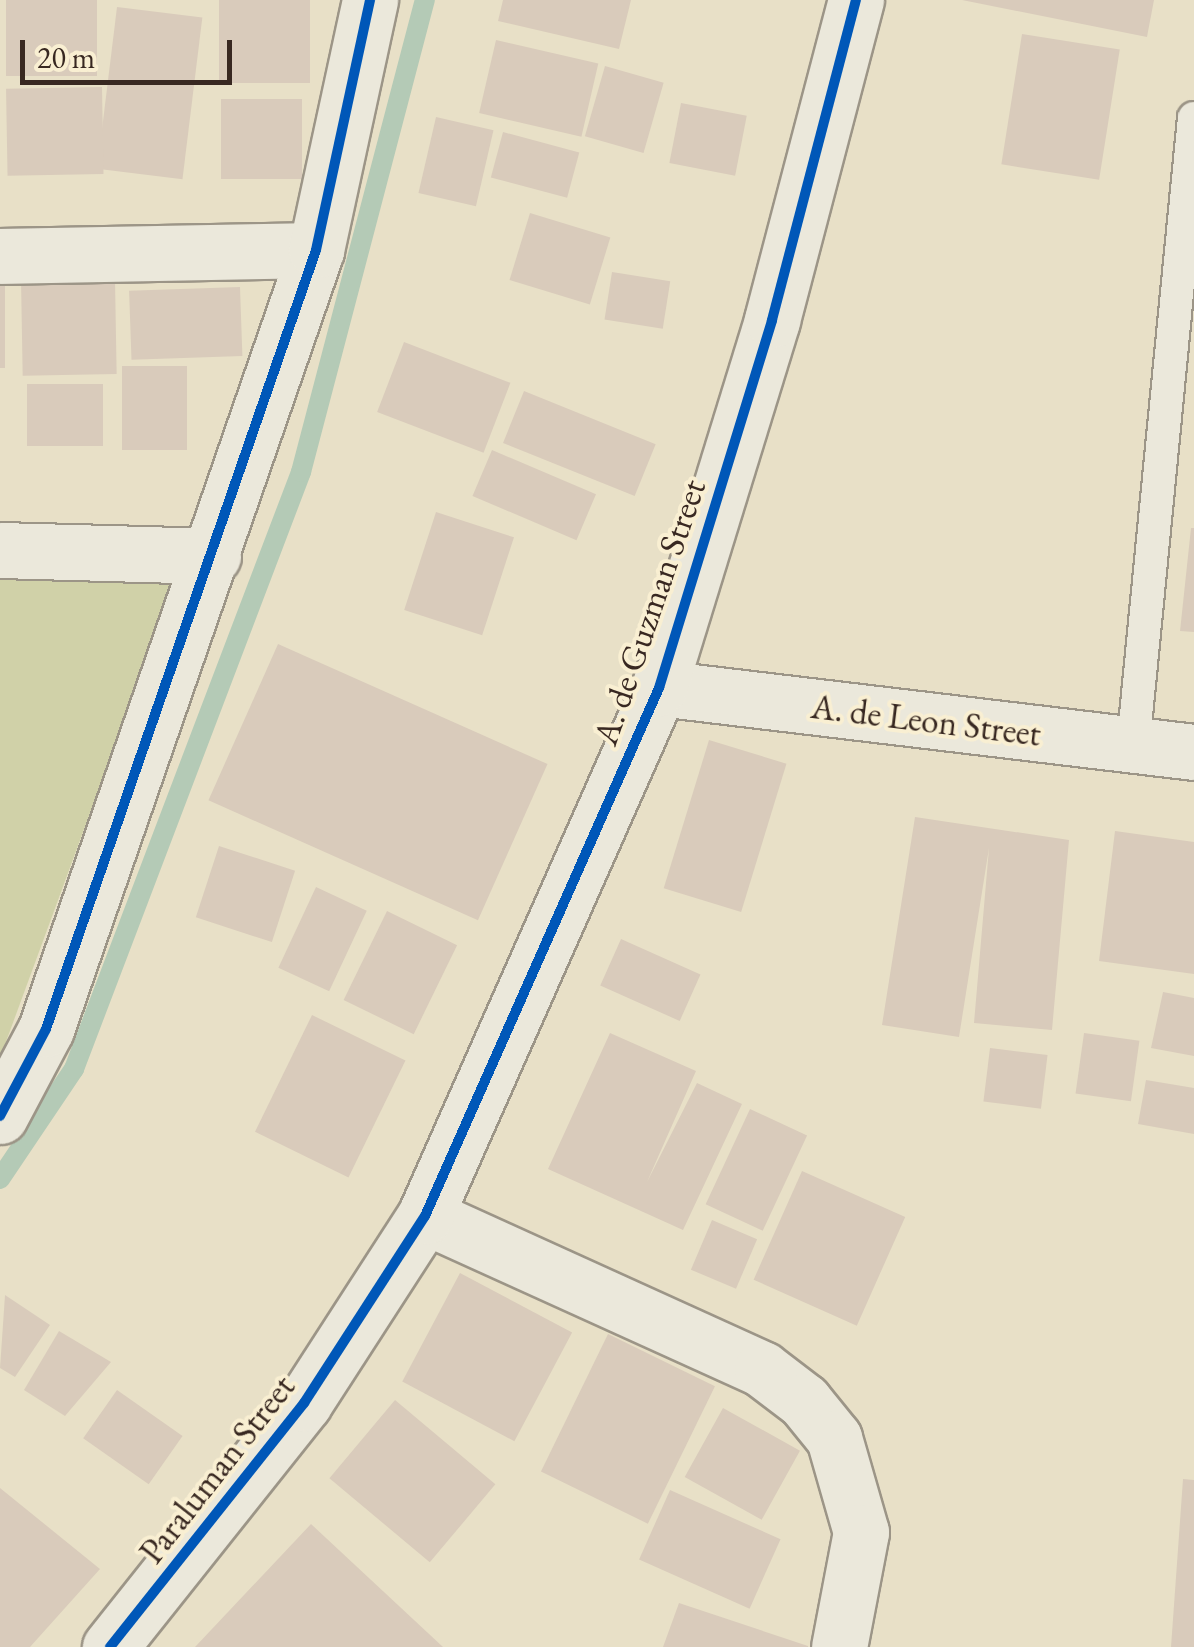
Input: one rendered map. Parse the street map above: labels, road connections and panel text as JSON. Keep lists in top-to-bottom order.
{
  "streets": {
    "street": ["A. de Guzman Street", "A. de Leon Street", "Paraluman Street"]
  },
  "crossings": [
    ["A. de Guzman Street", "A. de Leon Street"],
    ["A. de Guzman Street", "Paraluman Street"]
  ],
  "scale_bar": "20 m"
}
